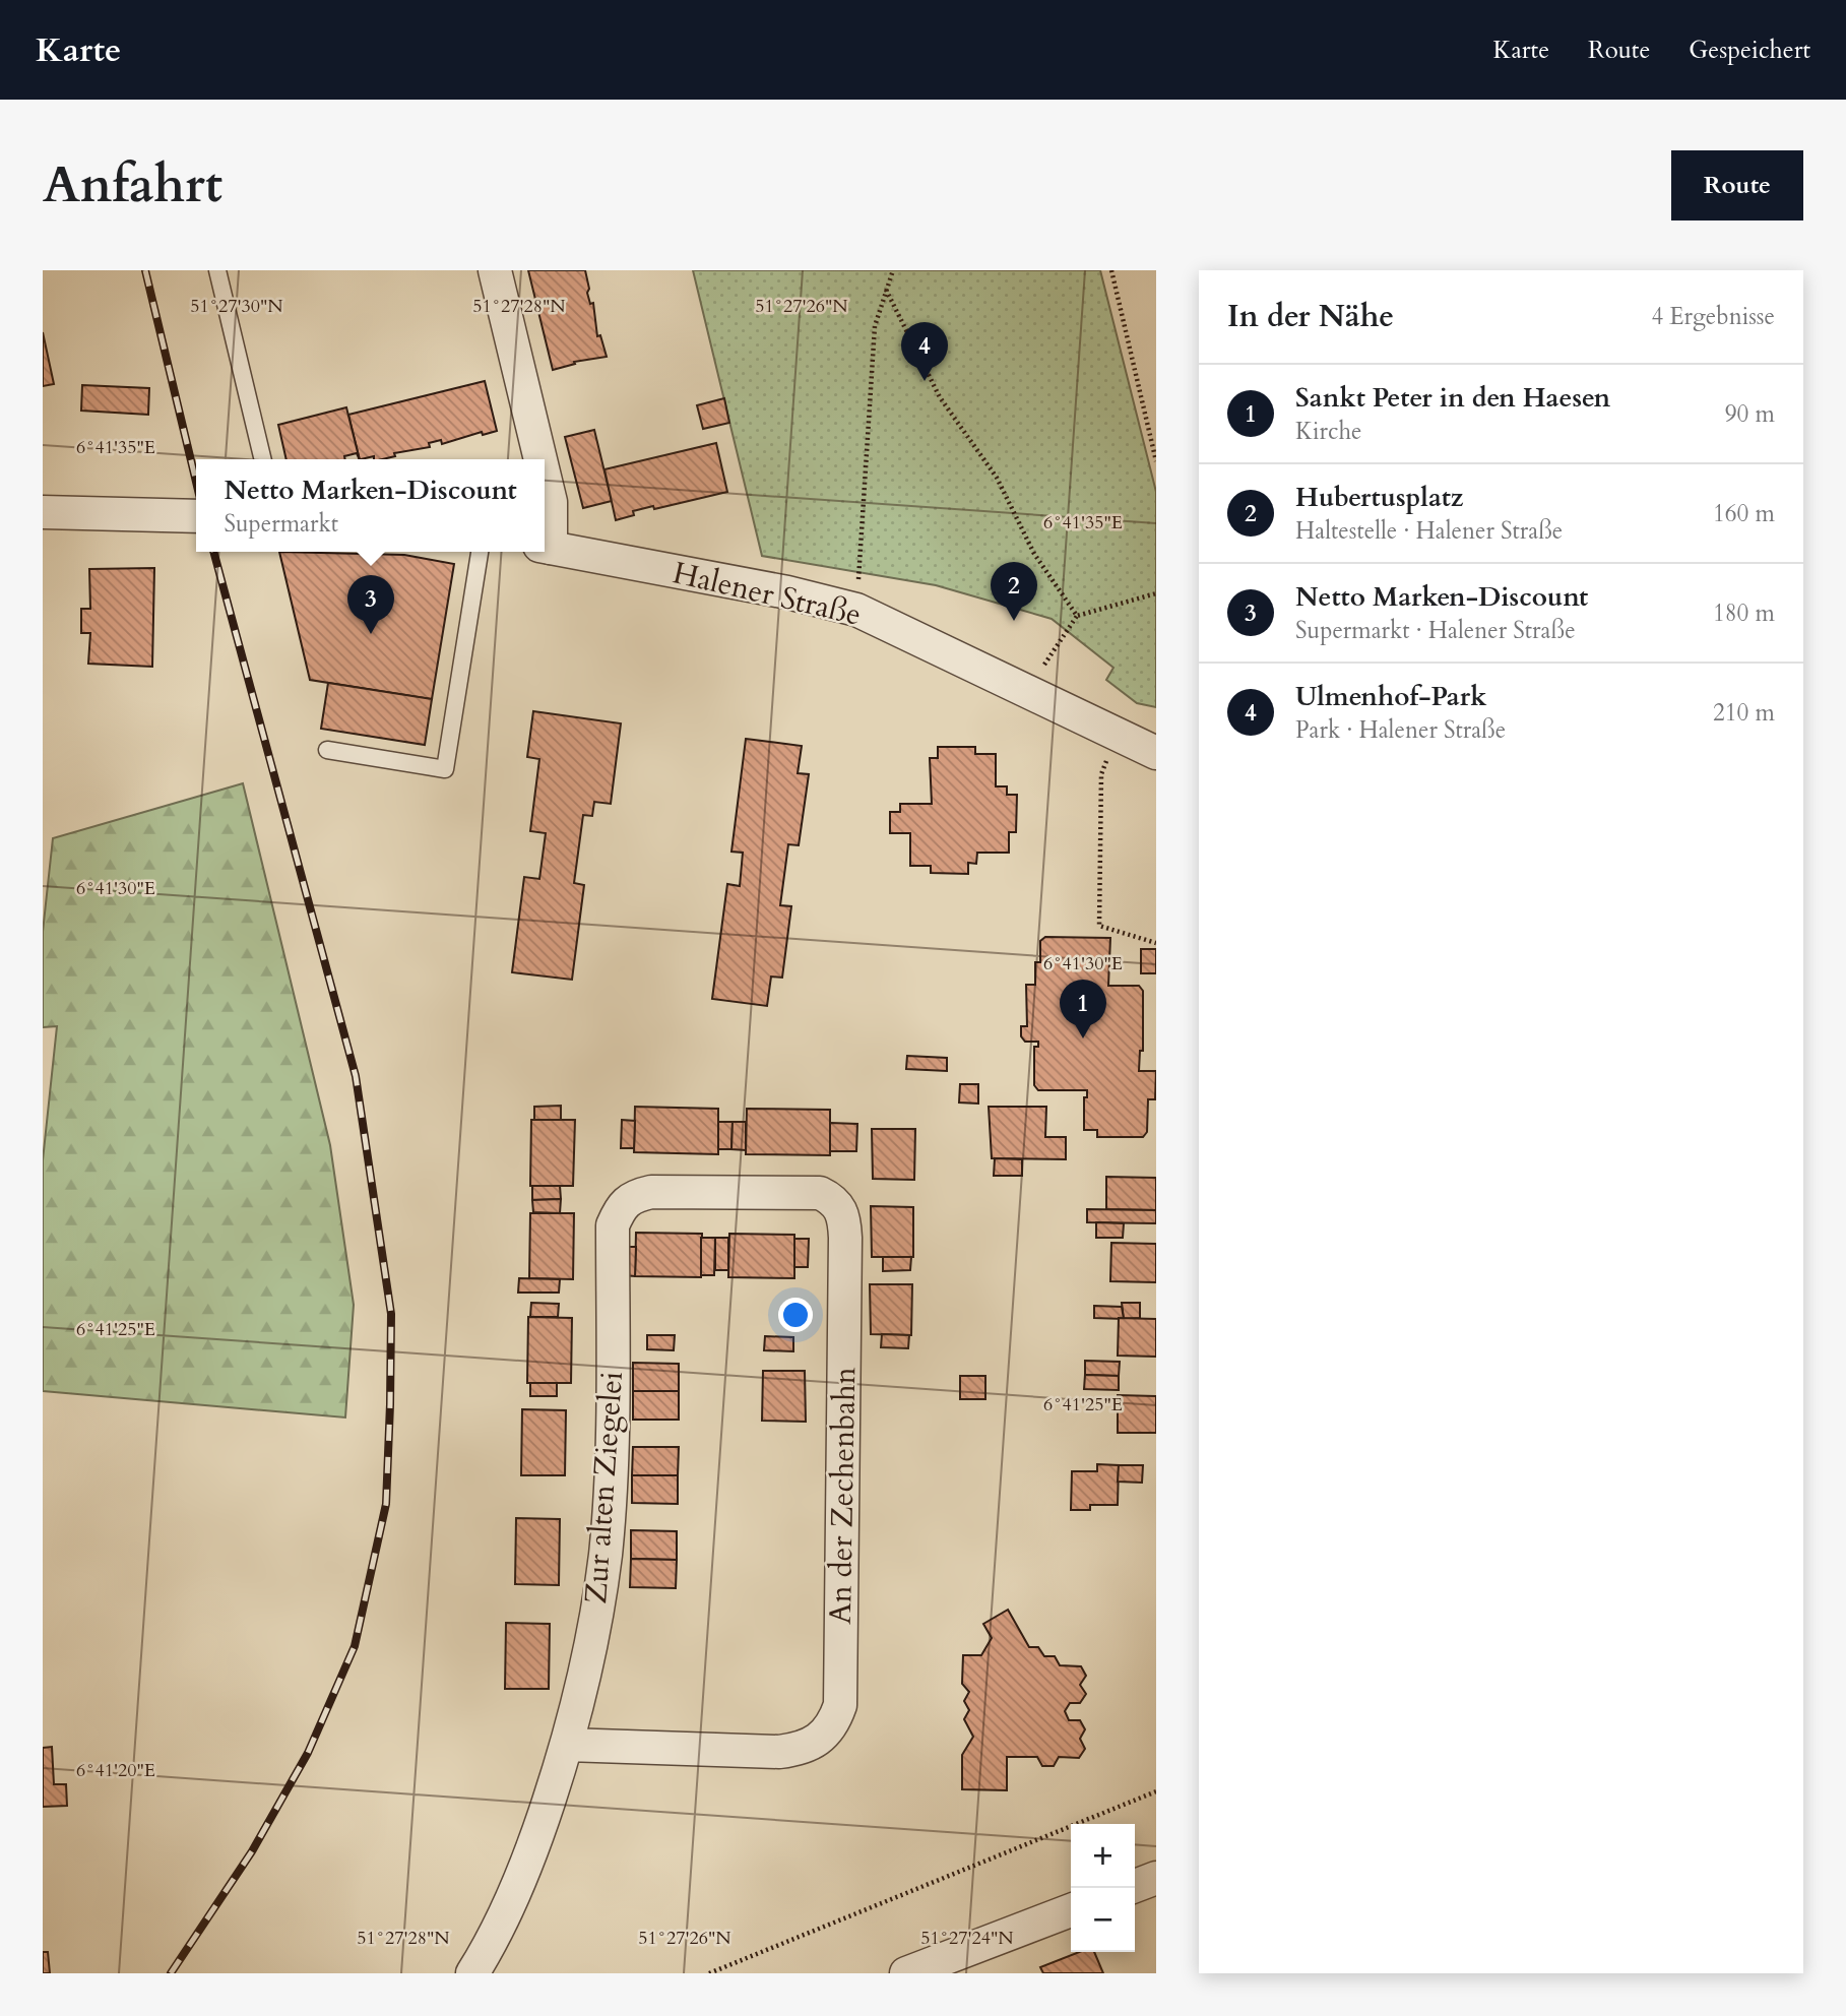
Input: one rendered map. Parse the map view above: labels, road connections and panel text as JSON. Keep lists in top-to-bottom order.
{
  "streets": {
    "street": ["Halener Straße", "Zur alten Ziegelei", "An der Zechenbahn"]
  },
  "crossings": [
    ["Zur alten Ziegelei", "An der Zechenbahn"]
  ],
  "page": {
    "header": "Karte",
    "nav": ["Karte", "Route", "Gespeichert"],
    "buttons": "Route",
    "title": "Anfahrt",
    "heading": ["In der Nähe", "4 Ergebnisse"],
    "pins": [
      "4",
      "2",
      "3",
      "1"
    ],
    "list": [
      {
        "mark": "1",
        "name": "Sankt Peter in den Haesen",
        "note": "Kirche",
        "value": "90 m"
      },
      {
        "mark": "2",
        "name": "Hubertusplatz",
        "note": "Haltestelle · Halener Straße",
        "value": "160 m"
      },
      {
        "mark": "3",
        "name": "Netto Marken-Discount",
        "note": "Supermarkt · Halener Straße",
        "value": "180 m"
      },
      {
        "mark": "4",
        "name": "Ulmenhof-Park",
        "note": "Park · Halener Straße",
        "value": "210 m"
      }
    ],
    "popup": ["Netto Marken-Discount", "Supermarkt"],
    "map_buttons": ["+", "−"]
  },
  "coordinates": [
    "51°27'30\"N",
    "51°27'28\"N",
    "51°27'26\"N",
    "6°41'35\"E",
    "6°41'30\"E",
    "6°41'25\"E",
    "6°41'20\"E",
    "51°27'24\"N"
  ]
}
